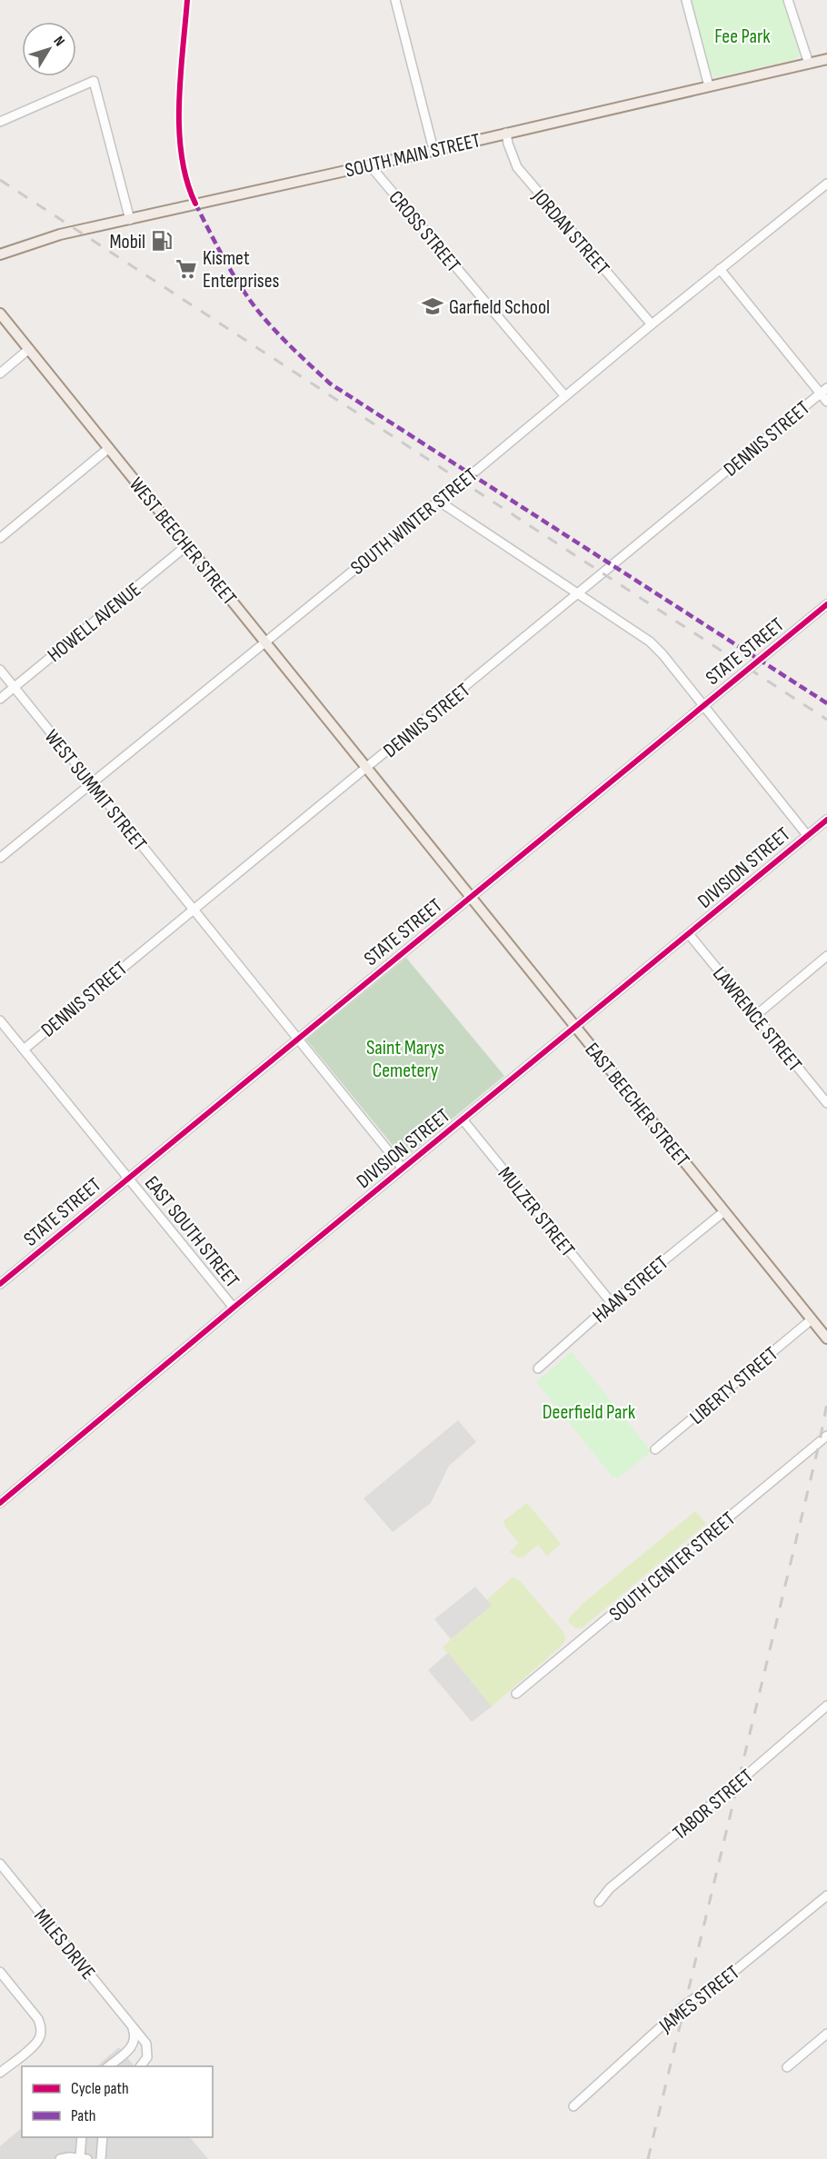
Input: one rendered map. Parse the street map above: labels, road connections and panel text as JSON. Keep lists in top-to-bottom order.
{
  "streets": {
    "main road": ["SOUTH MAIN STREET", "WEST BEECHER STREET", "EAST BEECHER STREET"],
    "street": [
      "CROSS STREET",
      "JORDAN STREET",
      "DENNIS STREET",
      "SOUTH WINTER STREET",
      "HOWELL AVENUE",
      "STATE STREET",
      "WEST SUMMIT STREET",
      "DIVISION STREET",
      "LAWRENCE STREET",
      "MULZER STREET",
      "EAST SOUTH STREET",
      "HAAN STREET",
      "LIBERTY STREET",
      "SOUTH CENTER STREET",
      "TABOR STREET",
      "MILES DRIVE",
      "JAMES STREET"
    ]
  },
  "crossings": [
    ["SOUTH MAIN STREET", "CROSS STREET"],
    ["SOUTH MAIN STREET", "JORDAN STREET"],
    ["CROSS STREET", "SOUTH WINTER STREET"],
    ["JORDAN STREET", "SOUTH WINTER STREET"],
    ["DENNIS STREET", "WEST BEECHER STREET"],
    ["DENNIS STREET", "WEST SUMMIT STREET"],
    ["DENNIS STREET", "EAST BEECHER STREET"],
    ["DENNIS STREET", "EAST SOUTH STREET"],
    ["SOUTH WINTER STREET", "WEST BEECHER STREET"],
    ["SOUTH WINTER STREET", "WEST SUMMIT STREET"],
    ["WEST BEECHER STREET", "HOWELL AVENUE"],
    ["WEST BEECHER STREET", "EAST BEECHER STREET"],
    ["HOWELL AVENUE", "WEST SUMMIT STREET"],
    ["STATE STREET", "WEST SUMMIT STREET"],
    ["STATE STREET", "EAST BEECHER STREET"],
    ["STATE STREET", "EAST SOUTH STREET"],
    ["WEST SUMMIT STREET", "DIVISION STREET"],
    ["DIVISION STREET", "LAWRENCE STREET"],
    ["DIVISION STREET", "EAST BEECHER STREET"],
    ["DIVISION STREET", "MULZER STREET"],
    ["DIVISION STREET", "EAST SOUTH STREET"],
    ["EAST BEECHER STREET", "HAAN STREET"],
    ["EAST BEECHER STREET", "LIBERTY STREET"],
    ["MULZER STREET", "HAAN STREET"]
  ],
  "parks": ["Fee Park", "Saint Marys Cemetery", "Deerfield Park"],
  "places": {
    "fuel station": ["Mobil"],
    "supermarket": ["Kismet Enterprises"],
    "school or university": ["Garfield School"]
  },
  "legend": ["Cycle path", "Path"],
  "north": "top right"
}
